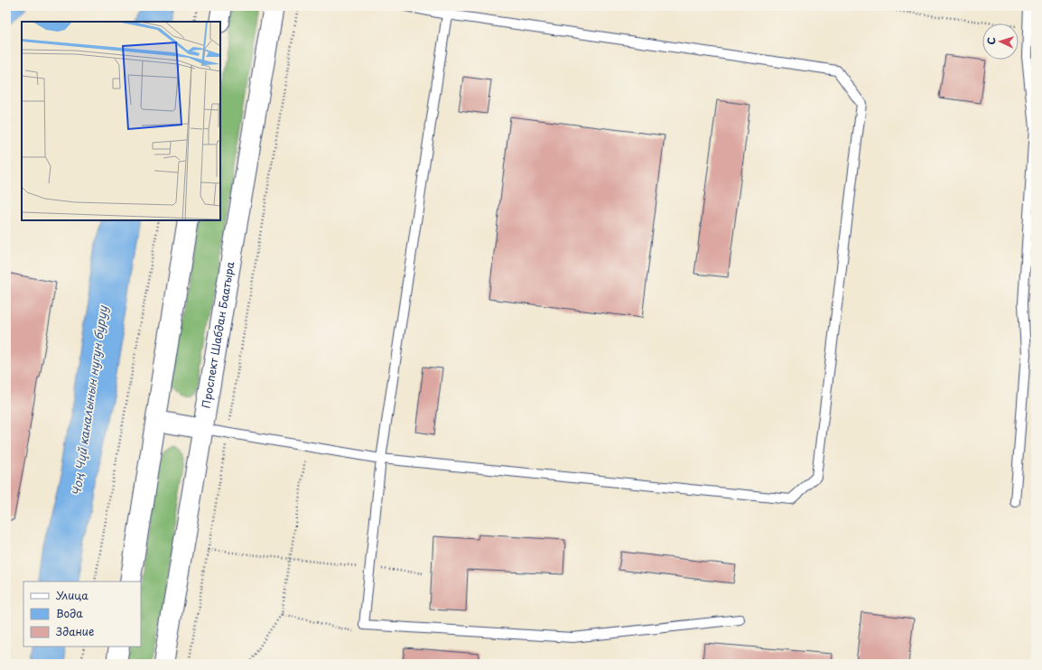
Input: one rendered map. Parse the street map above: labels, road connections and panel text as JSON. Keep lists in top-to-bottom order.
{
  "streets": {
    "main road": ["Проспект Шабдан Баатыра"]
  },
  "water": ["Чоң Чүй каналынын нугун буруу"],
  "legend": ["Улица", "Вода", "Здание"],
  "north": "left"
}
